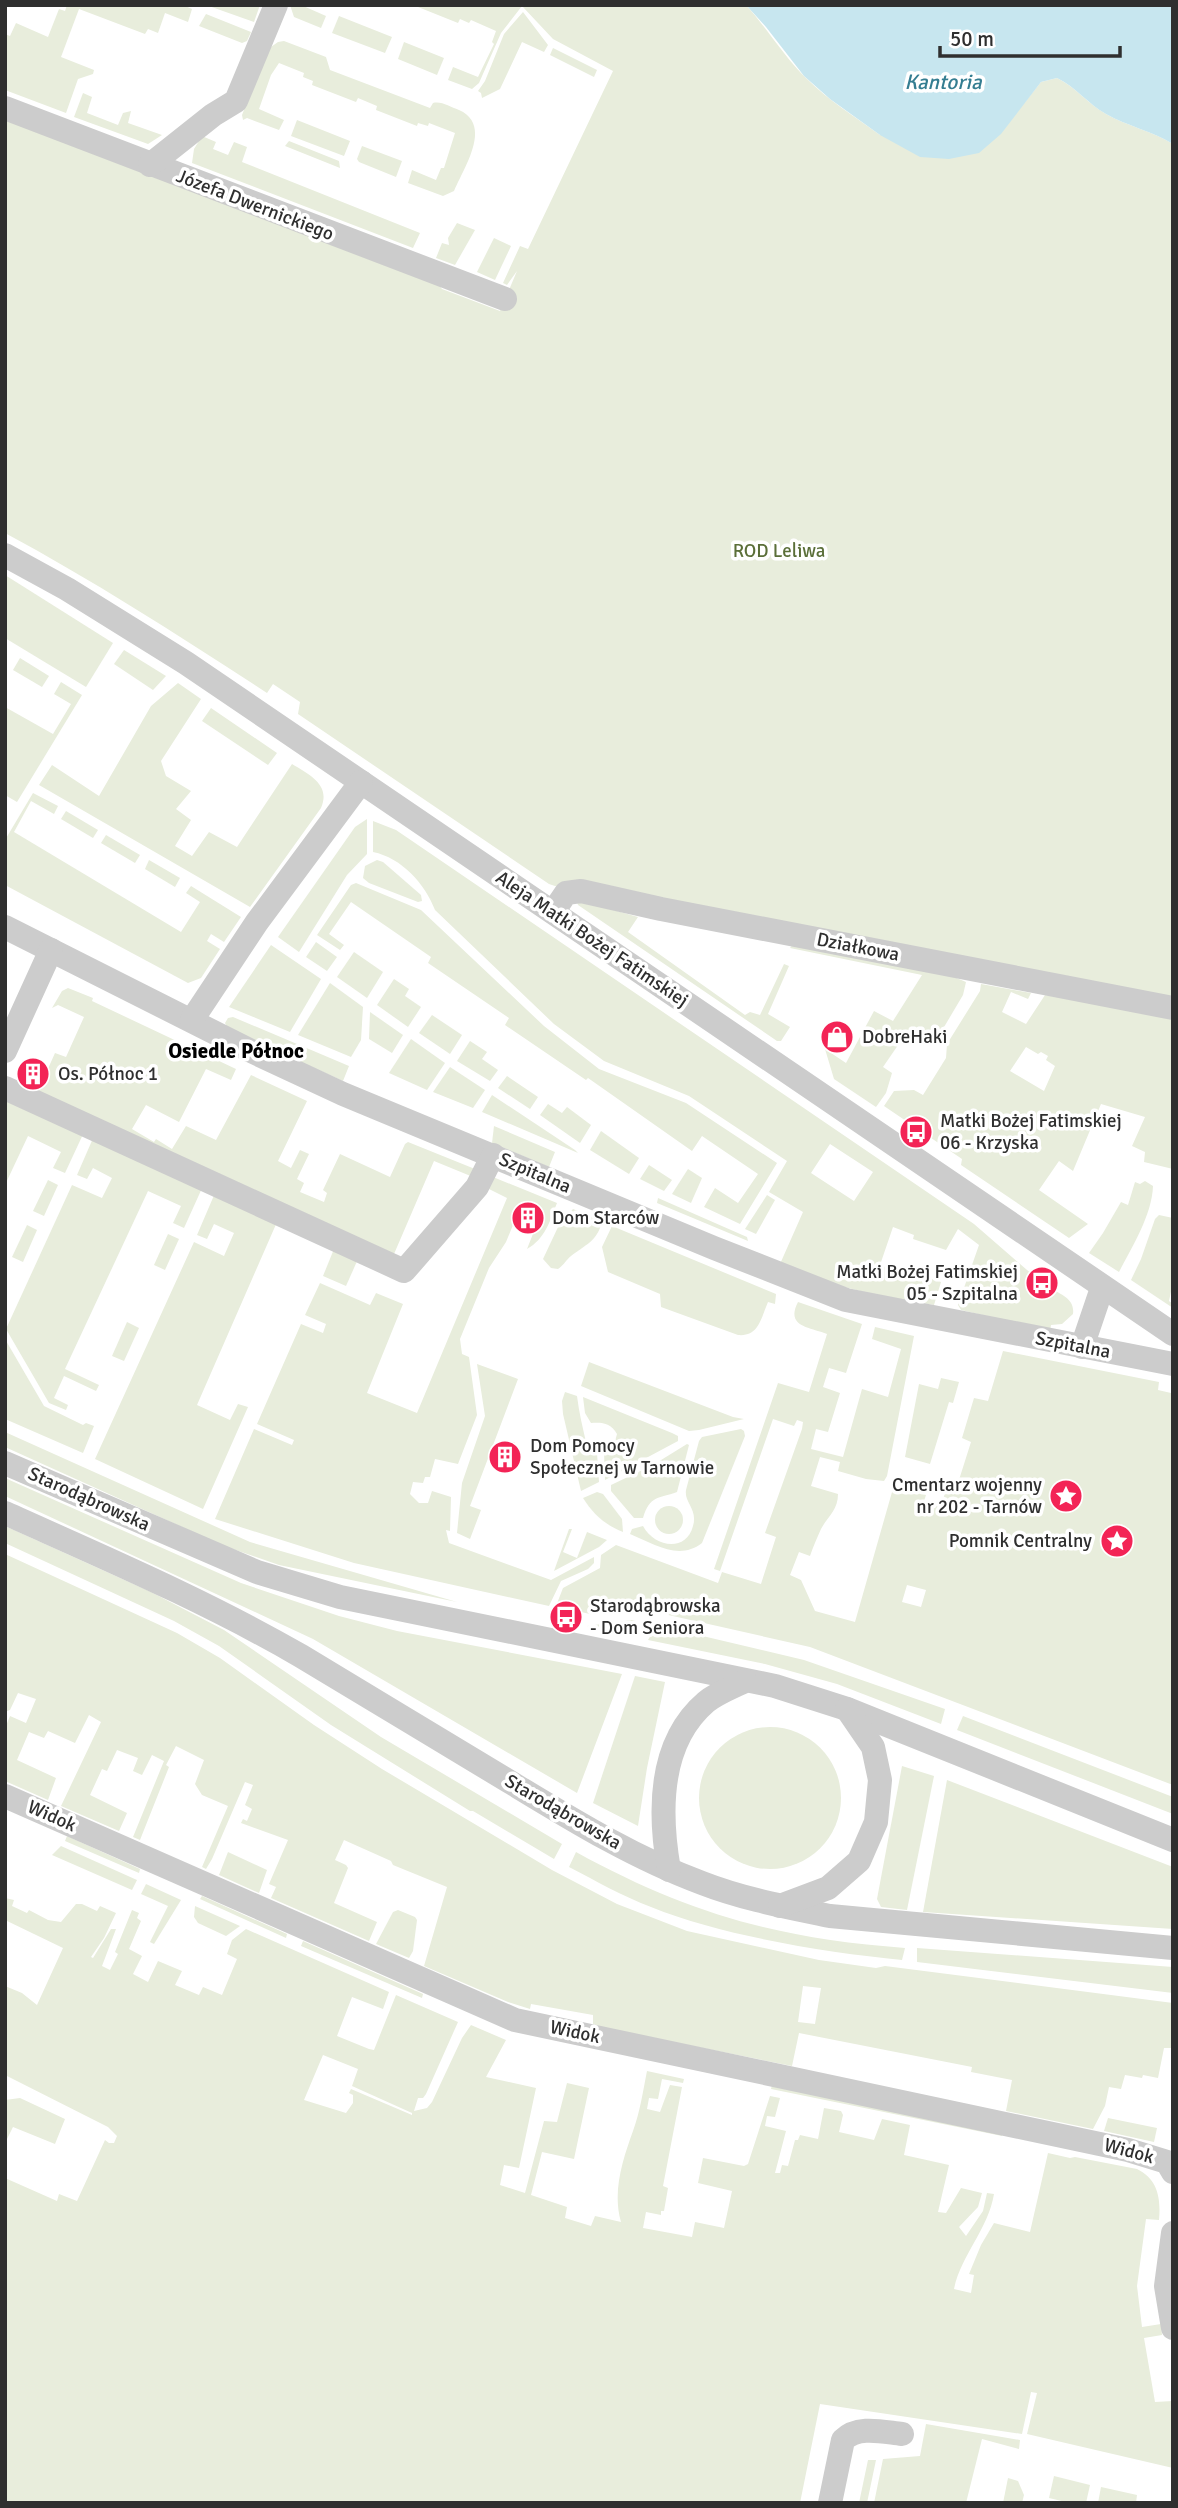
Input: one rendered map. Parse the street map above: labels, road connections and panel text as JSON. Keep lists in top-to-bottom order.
{
  "streets": {
    "street": [
      "Józefa Dwernickiego",
      "Aleja Matki Bożej Fatimskiej",
      "Działkowa",
      "Szpitalna",
      "Starodąbrowska",
      "Widok"
    ]
  },
  "crossings": [
    ["Aleja Matki Bożej Fatimskiej", "Działkowa"]
  ],
  "districts": ["Osiedle Północ"],
  "water": ["Kantoria"],
  "parks": ["ROD Leliwa"],
  "places": {
    "shop": ["DobreHaki"],
    "building": ["Os. Północ 1", "Dom Starców", "Dom Pomocy Społecznej w Tarnowie"],
    "bus stop": ["Matki Bożej Fatimskiej 06 - Krzyska", "Matki Bożej Fatimskiej 05 - Szpitalna", "Starodąbrowska - Dom Seniora"],
    "place": ["Cmentarz wojenny nr 202 - Tarnów", "Pomnik Centralny"]
  },
  "scale_bar": "50 m"
}
